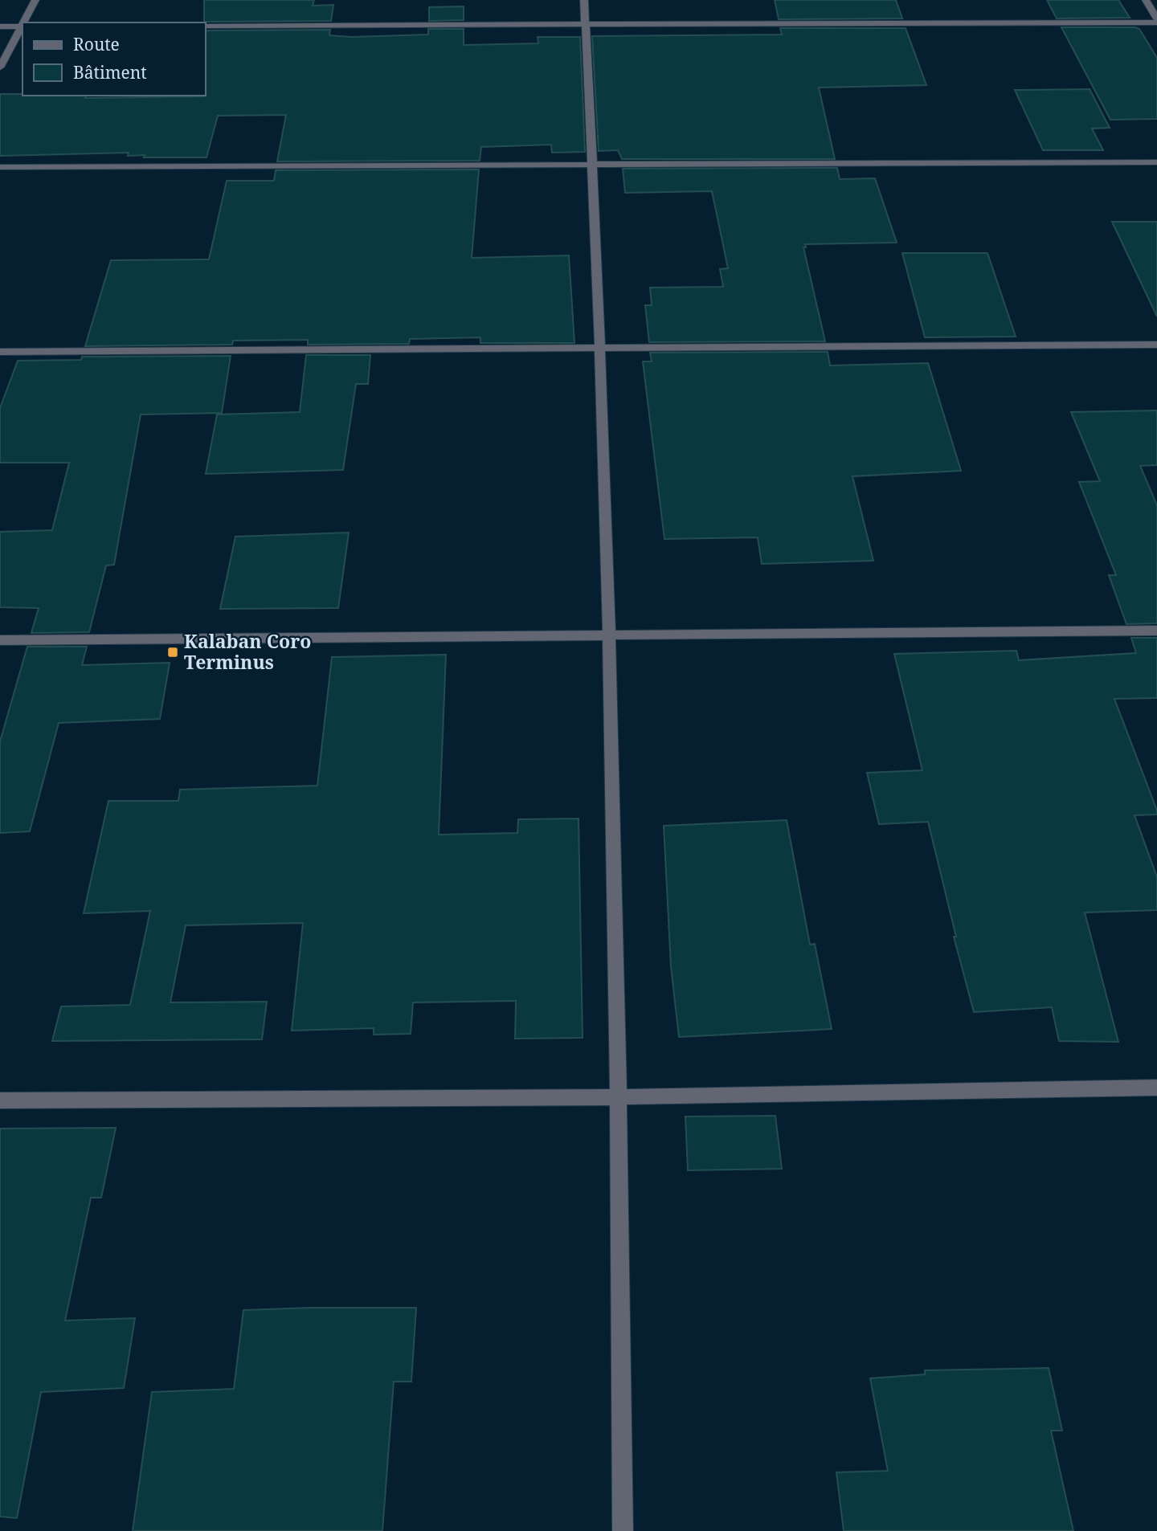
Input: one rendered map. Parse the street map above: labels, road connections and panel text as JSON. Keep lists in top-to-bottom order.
{
  "places": {
    "transit": ["Kalaban Coro Terminus"]
  },
  "legend": ["Route", "Bâtiment"]
}
